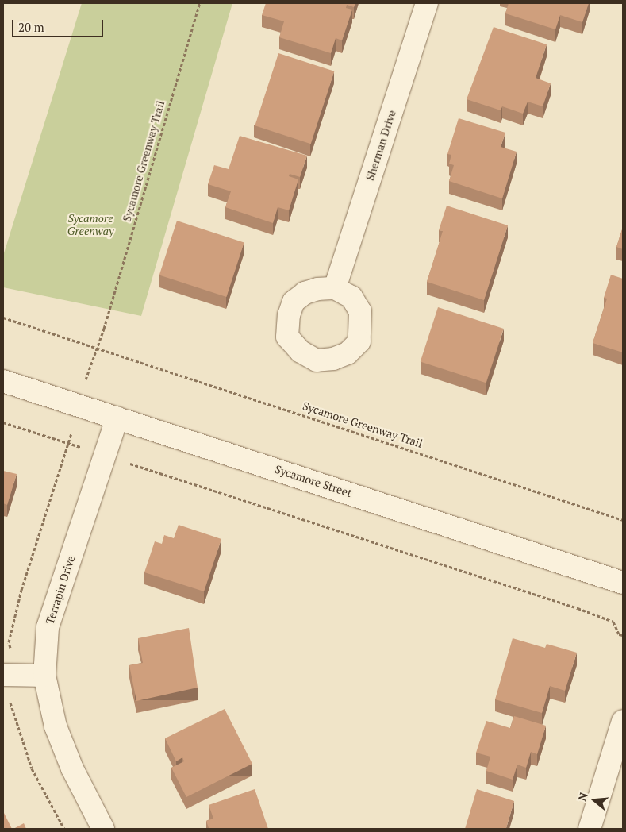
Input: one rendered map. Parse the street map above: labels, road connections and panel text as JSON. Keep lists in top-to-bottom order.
{
  "streets": {
    "street": ["Sherman Drive", "Sycamore Street", "Terrapin Drive"],
    "path": ["Sycamore Greenway Trail"]
  },
  "crossings": [
    ["Sycamore Street", "Terrapin Drive"]
  ],
  "parks": ["Sycamore Greenway"],
  "scale_bar": "20 m",
  "north": "left"
}
